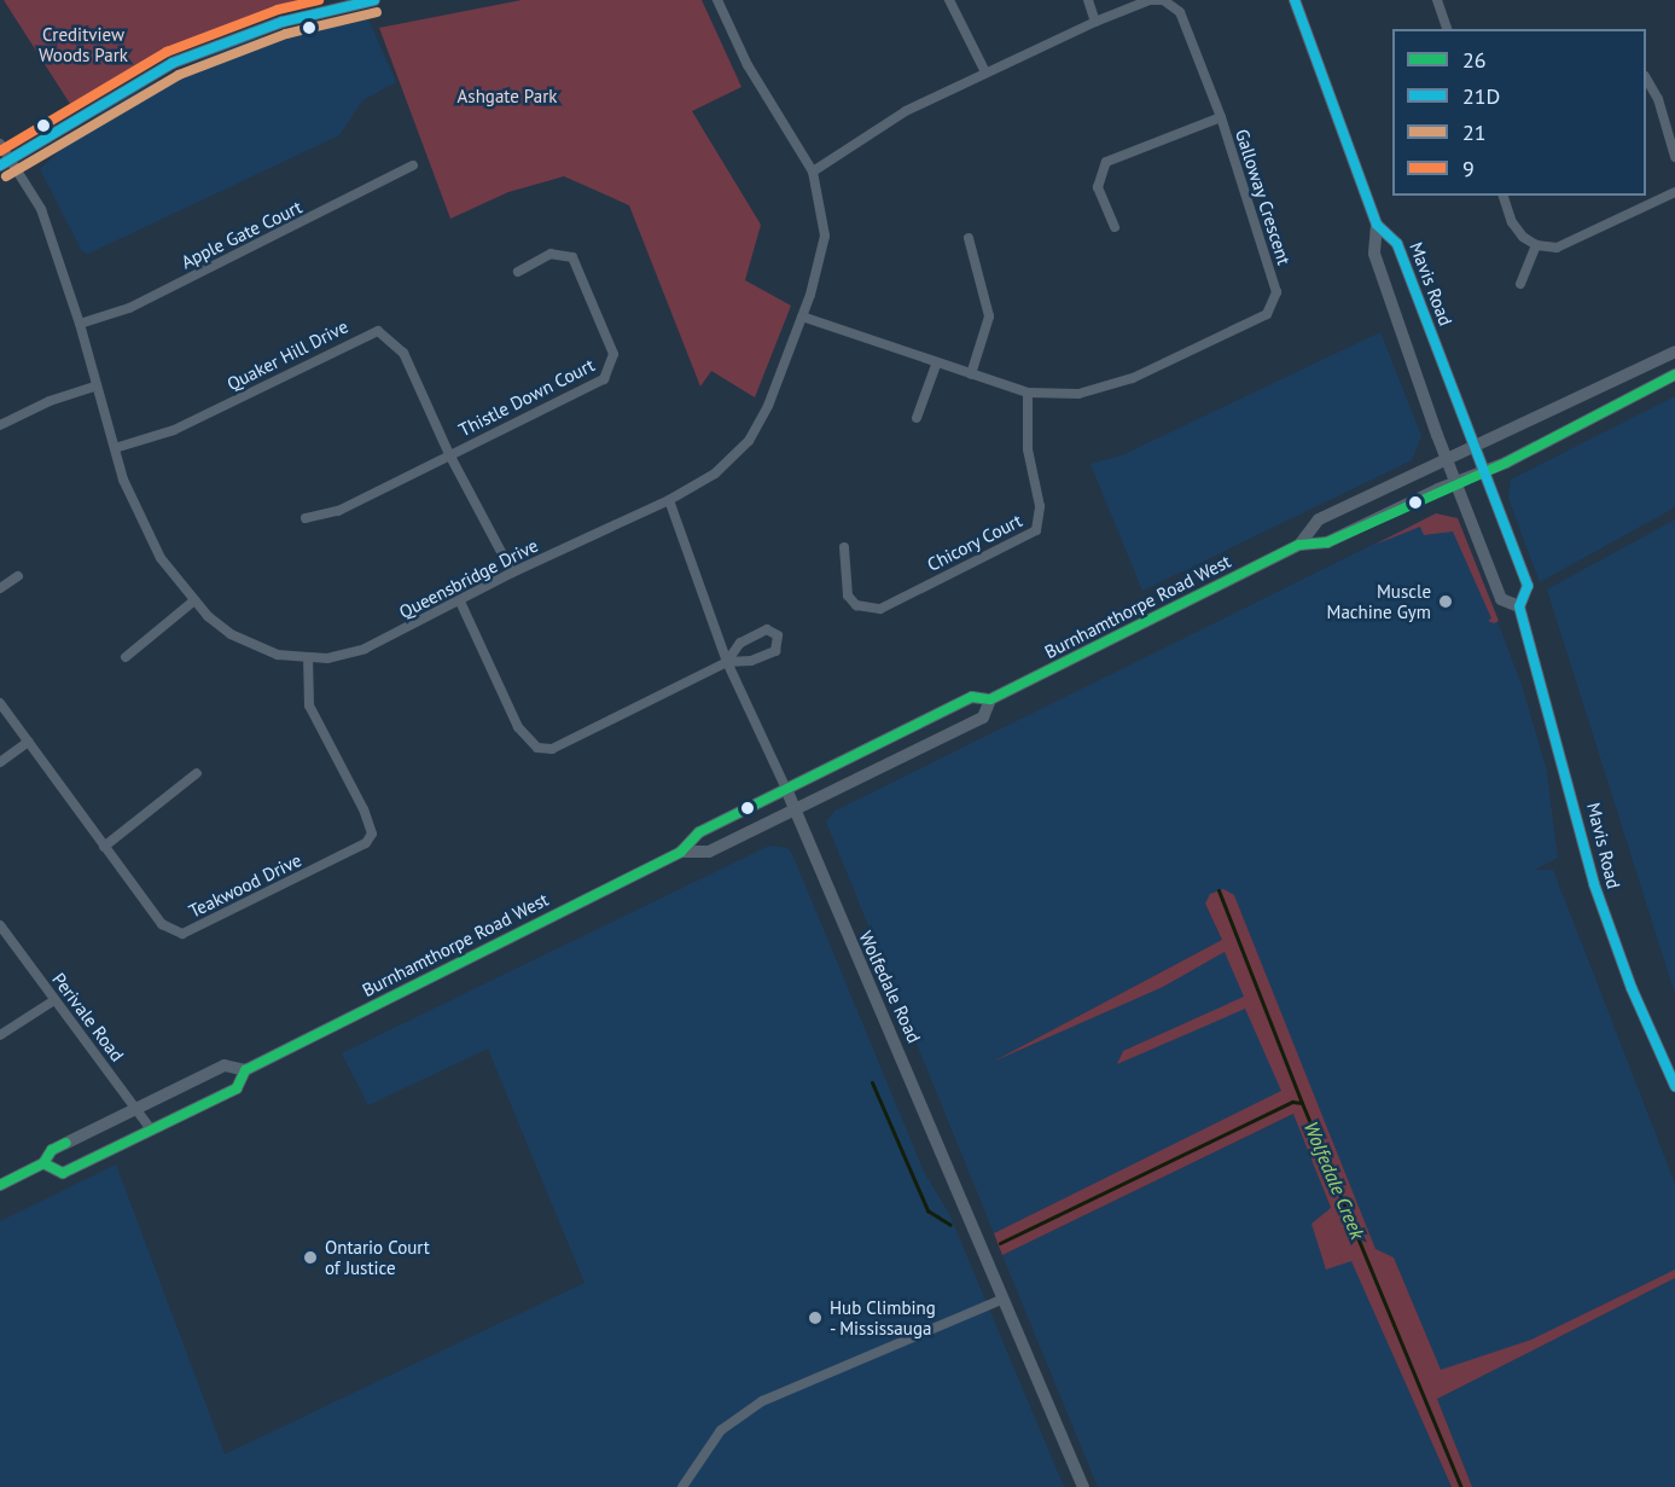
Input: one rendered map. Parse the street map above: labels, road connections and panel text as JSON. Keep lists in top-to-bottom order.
{
  "streets": {
    "main road": ["Mavis Road", "Burnhamthorpe Road West", "Wolfedale Road"],
    "street": [
      "Galloway Crescent",
      "Apple Gate Court",
      "Quaker Hill Drive",
      "Thistle Down Court",
      "Chicory Court",
      "Queensbridge Drive",
      "Teakwood Drive",
      "Perivale Road"
    ]
  },
  "crossings": [
    ["Galloway Crescent", "Chicory Court"],
    ["Galloway Crescent", "Queensbridge Drive"],
    ["Apple Gate Court", "Queensbridge Drive"],
    ["Mavis Road", "Burnhamthorpe Road West"],
    ["Quaker Hill Drive", "Thistle Down Court"],
    ["Quaker Hill Drive", "Queensbridge Drive"],
    ["Queensbridge Drive", "Teakwood Drive"],
    ["Queensbridge Drive", "Wolfedale Road"],
    ["Burnhamthorpe Road West", "Wolfedale Road"],
    ["Burnhamthorpe Road West", "Perivale Road"]
  ],
  "water": ["Wolfedale Creek"],
  "parks": ["Creditview Woods Park", "Ashgate Park"],
  "places": ["Muscle Machine Gym", "Ontario Court of Justice", "Hub Climbing - Mississauga"],
  "lines": [
    "transit line 21D",
    "transit line 9",
    "transit line 21",
    "transit line 26"
  ],
  "legend": [
    "26",
    "21D",
    "21",
    "9"
  ]
}
